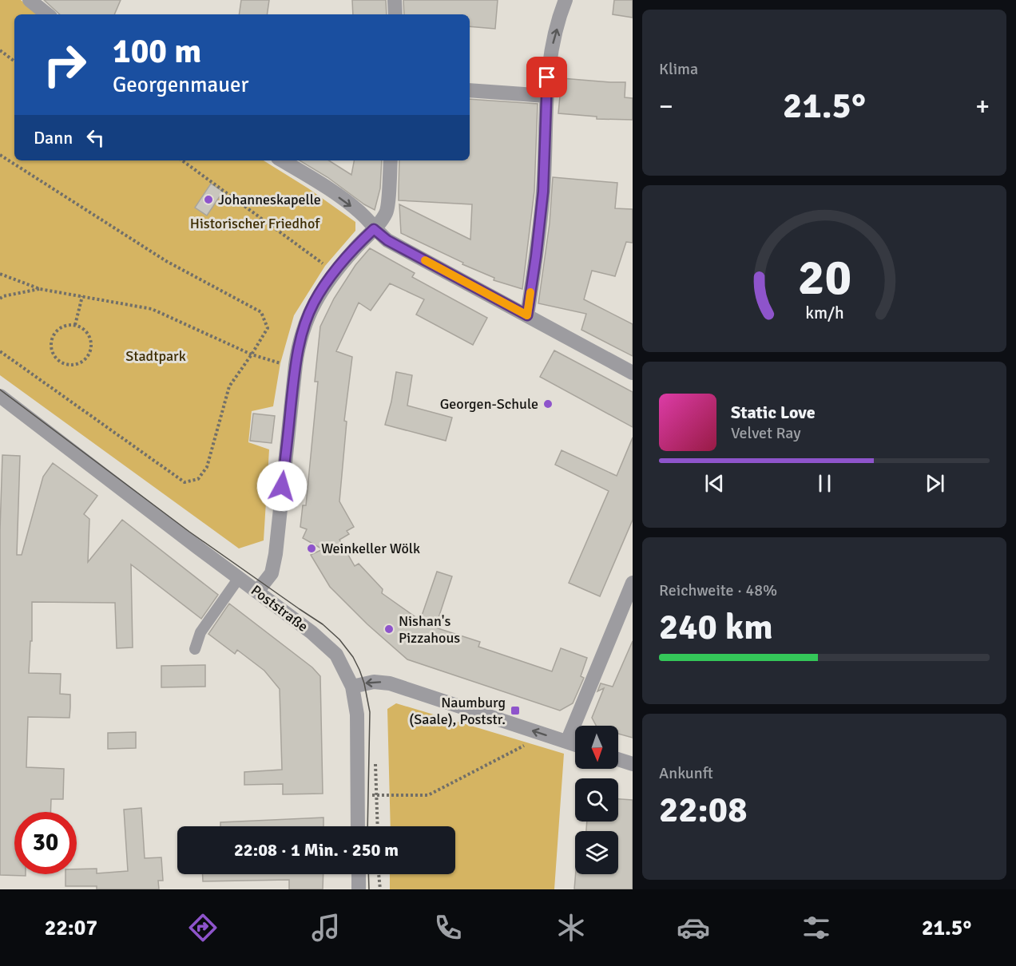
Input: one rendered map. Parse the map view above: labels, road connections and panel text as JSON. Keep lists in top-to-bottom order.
{
  "streets": {
    "street": ["Poststraße"]
  },
  "parks": ["Historischer Friedhof", "Stadtpark"],
  "places": {
    "other": [
      "Johanneskapelle",
      "Georgen-Schule",
      "Weinkeller Wölk",
      "Nishan's Pizzahous"
    ],
    "transit": ["Naumburg (Saale), Poststr."]
  },
  "north": "bottom",
  "page": {
    "tile": [
      "Klima",
      ["Reichweite · 48%", "240 km"],
      ["Ankunft", "22:08"]
    ],
    "turn": ["100 m", "Georgenmauer"],
    "heat": ["−", "21.5°", "+"],
    "then": "Dann",
    "song": ["Static Love", "Velvet Ray"],
    "limit": "30",
    "trip": "22:08 · 1 Min. · 250 m",
    "tabs": ["22:07", "21.5°"],
    "gauge": ["20", "km/h"]
  }
}
